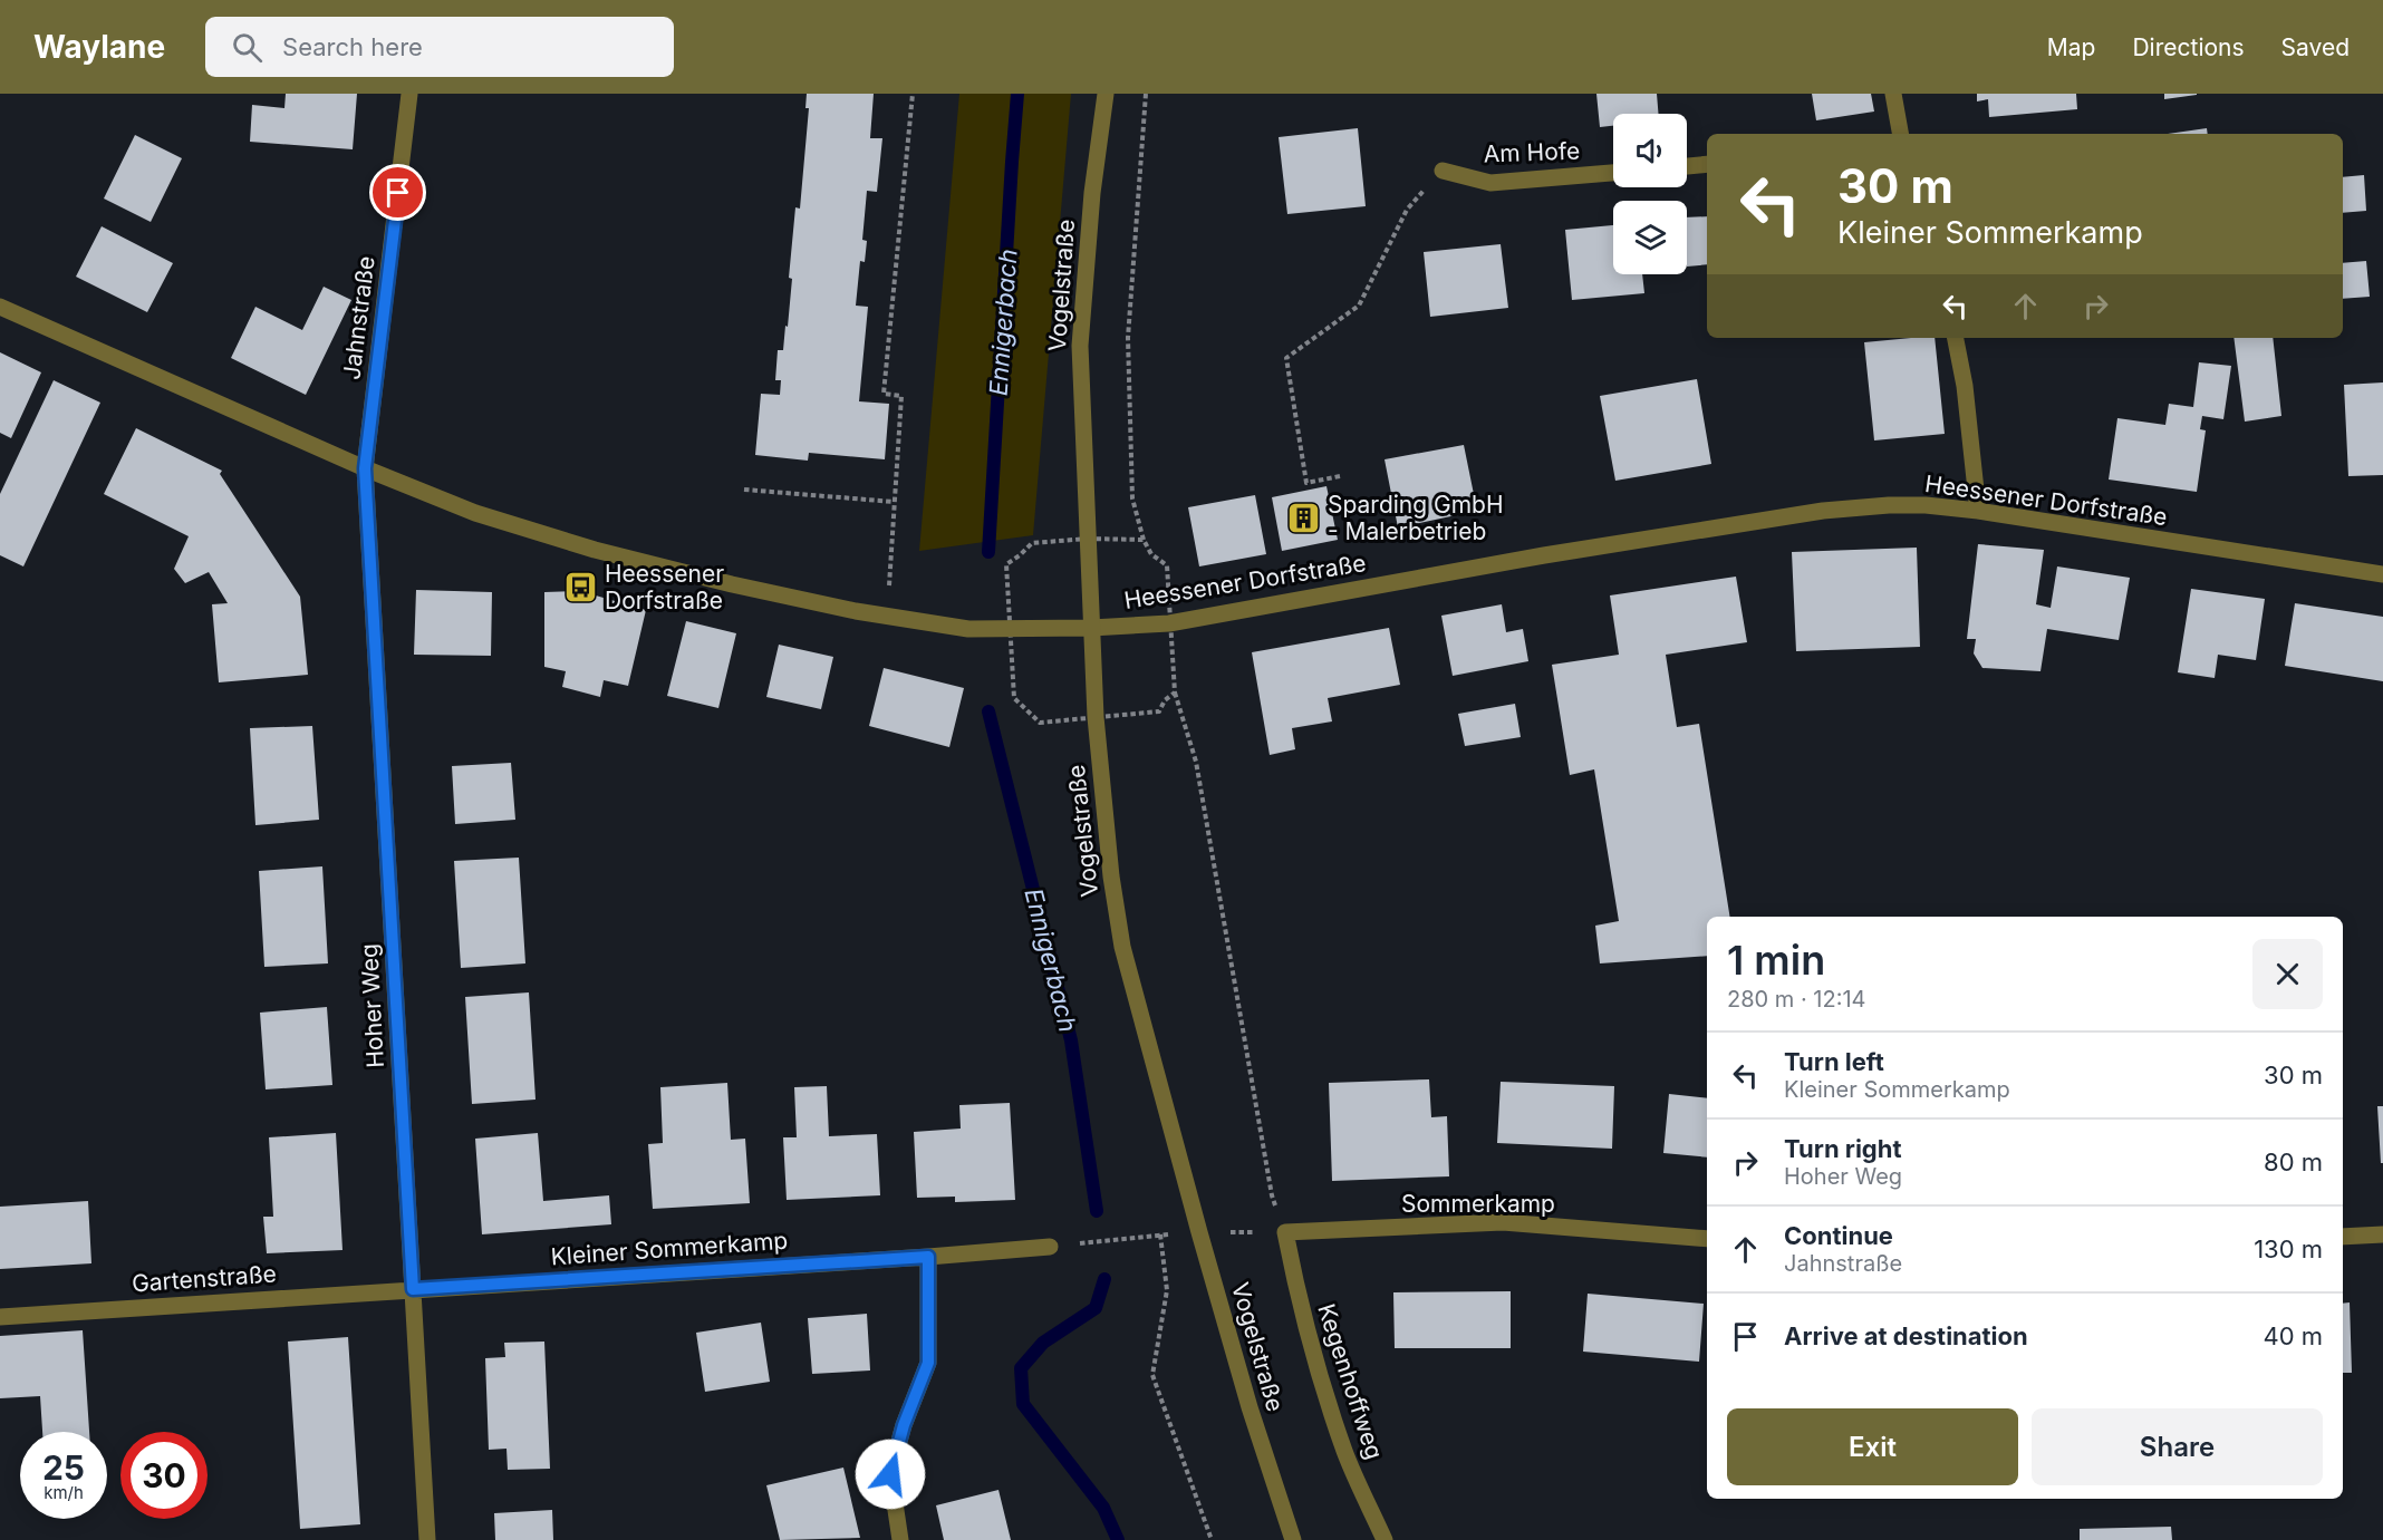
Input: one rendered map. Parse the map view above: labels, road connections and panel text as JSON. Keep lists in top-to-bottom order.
{
  "streets": {
    "street": [
      "Am Hofe",
      "Vogelstraße",
      "Jahnstraße",
      "Heessener Dorfstraße",
      "Hoher Weg",
      "Sommerkamp",
      "Kleiner Sommerkamp",
      "Gartenstraße",
      "Kegenhoffweg"
    ]
  },
  "crossings": [
    ["Vogelstraße", "Heessener Dorfstraße"],
    ["Jahnstraße", "Heessener Dorfstraße"],
    ["Jahnstraße", "Hoher Weg"],
    ["Heessener Dorfstraße", "Hoher Weg"],
    ["Hoher Weg", "Kleiner Sommerkamp"],
    ["Hoher Weg", "Gartenstraße"],
    ["Sommerkamp", "Kegenhoffweg"],
    ["Kleiner Sommerkamp", "Gartenstraße"]
  ],
  "water": ["Ennigerbach"],
  "places": {
    "building": ["Sparding GmbH - Malerbetrieb"],
    "bus stop": ["Heessener Dorfstraße"]
  },
  "page": {
    "header": "Waylane",
    "search": "Search here",
    "nav": ["Map", "Directions", "Saved"],
    "turn": ["30 m", "Kleiner Sommerkamp"],
    "heading": ["1 min", "280 m · 12:14"],
    "list": [
      {
        "name": "Turn left",
        "note": "Kleiner Sommerkamp",
        "value": "30 m"
      },
      {
        "name": "Turn right",
        "note": "Hoher Weg",
        "value": "80 m"
      },
      {
        "name": "Continue",
        "note": "Jahnstraße",
        "value": "130 m"
      },
      {
        "name": "Arrive at destination",
        "value": "40 m"
      }
    ],
    "buttons": ["Exit", "Share"],
    "speed": "25 km/h",
    "limit": "30"
  }
}
